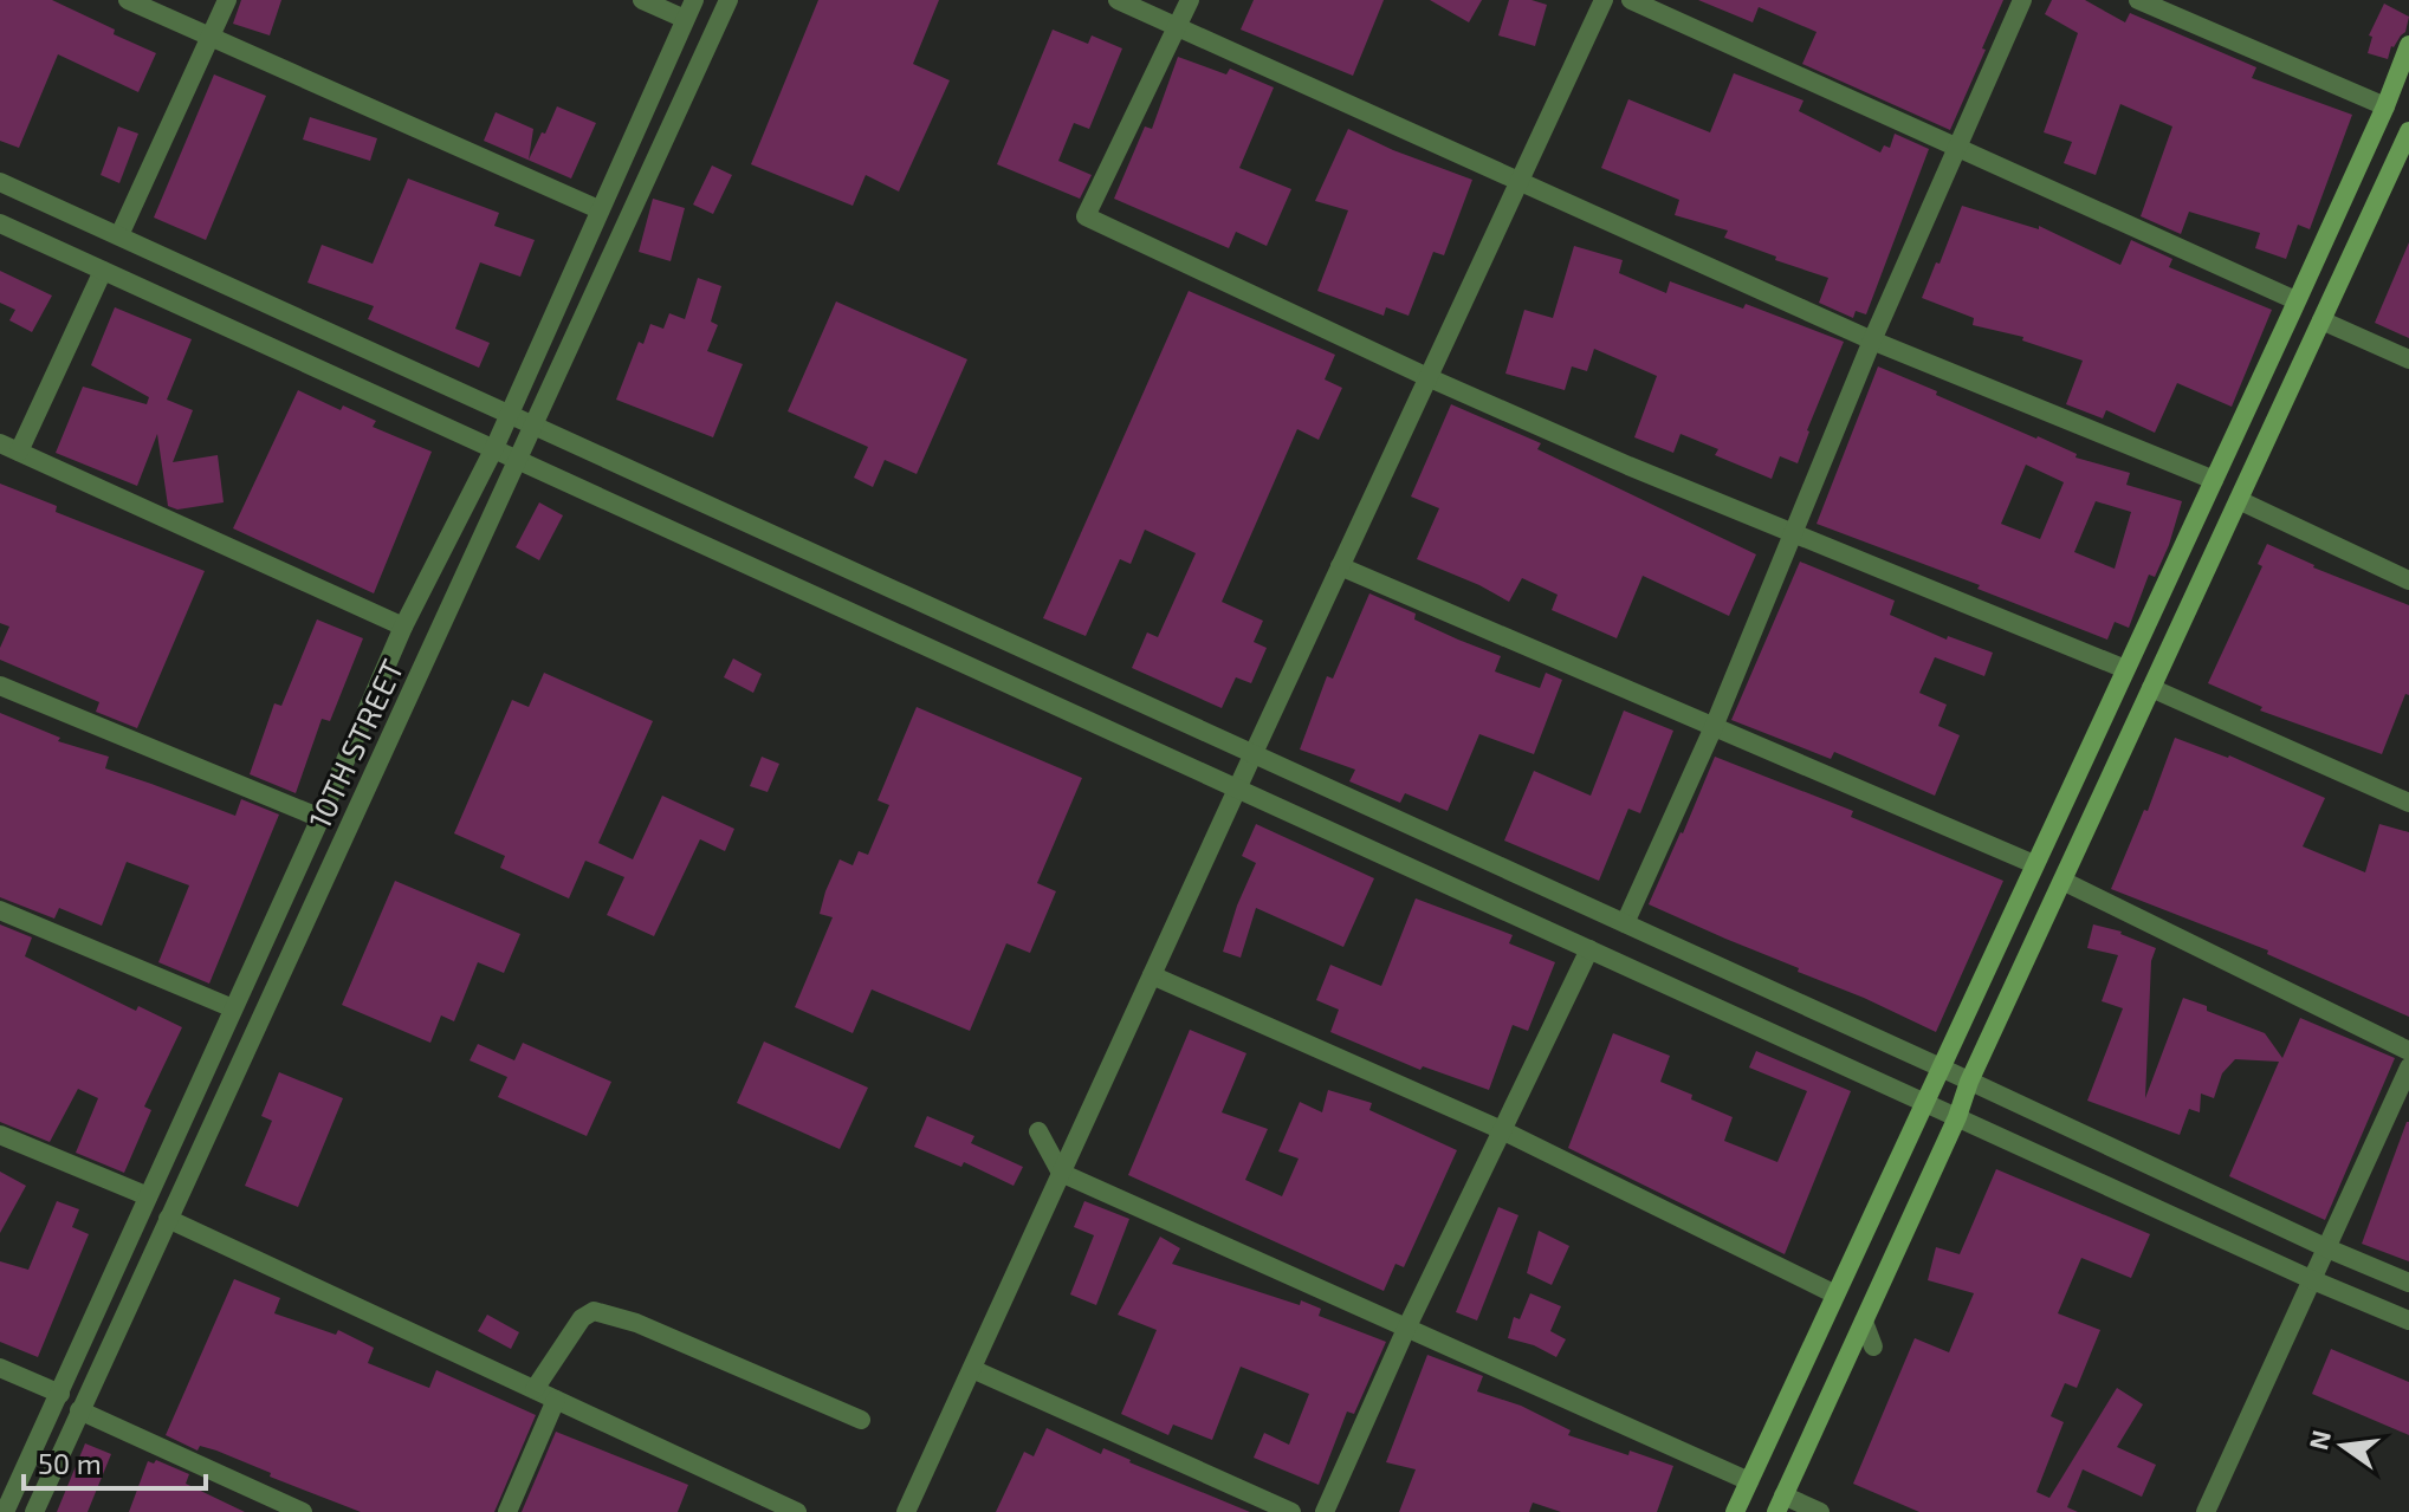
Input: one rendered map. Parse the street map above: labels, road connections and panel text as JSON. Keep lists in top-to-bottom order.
{
  "streets": {
    "street": ["10TH STREET"]
  },
  "scale_bar": "50 m",
  "north": "left"
}
